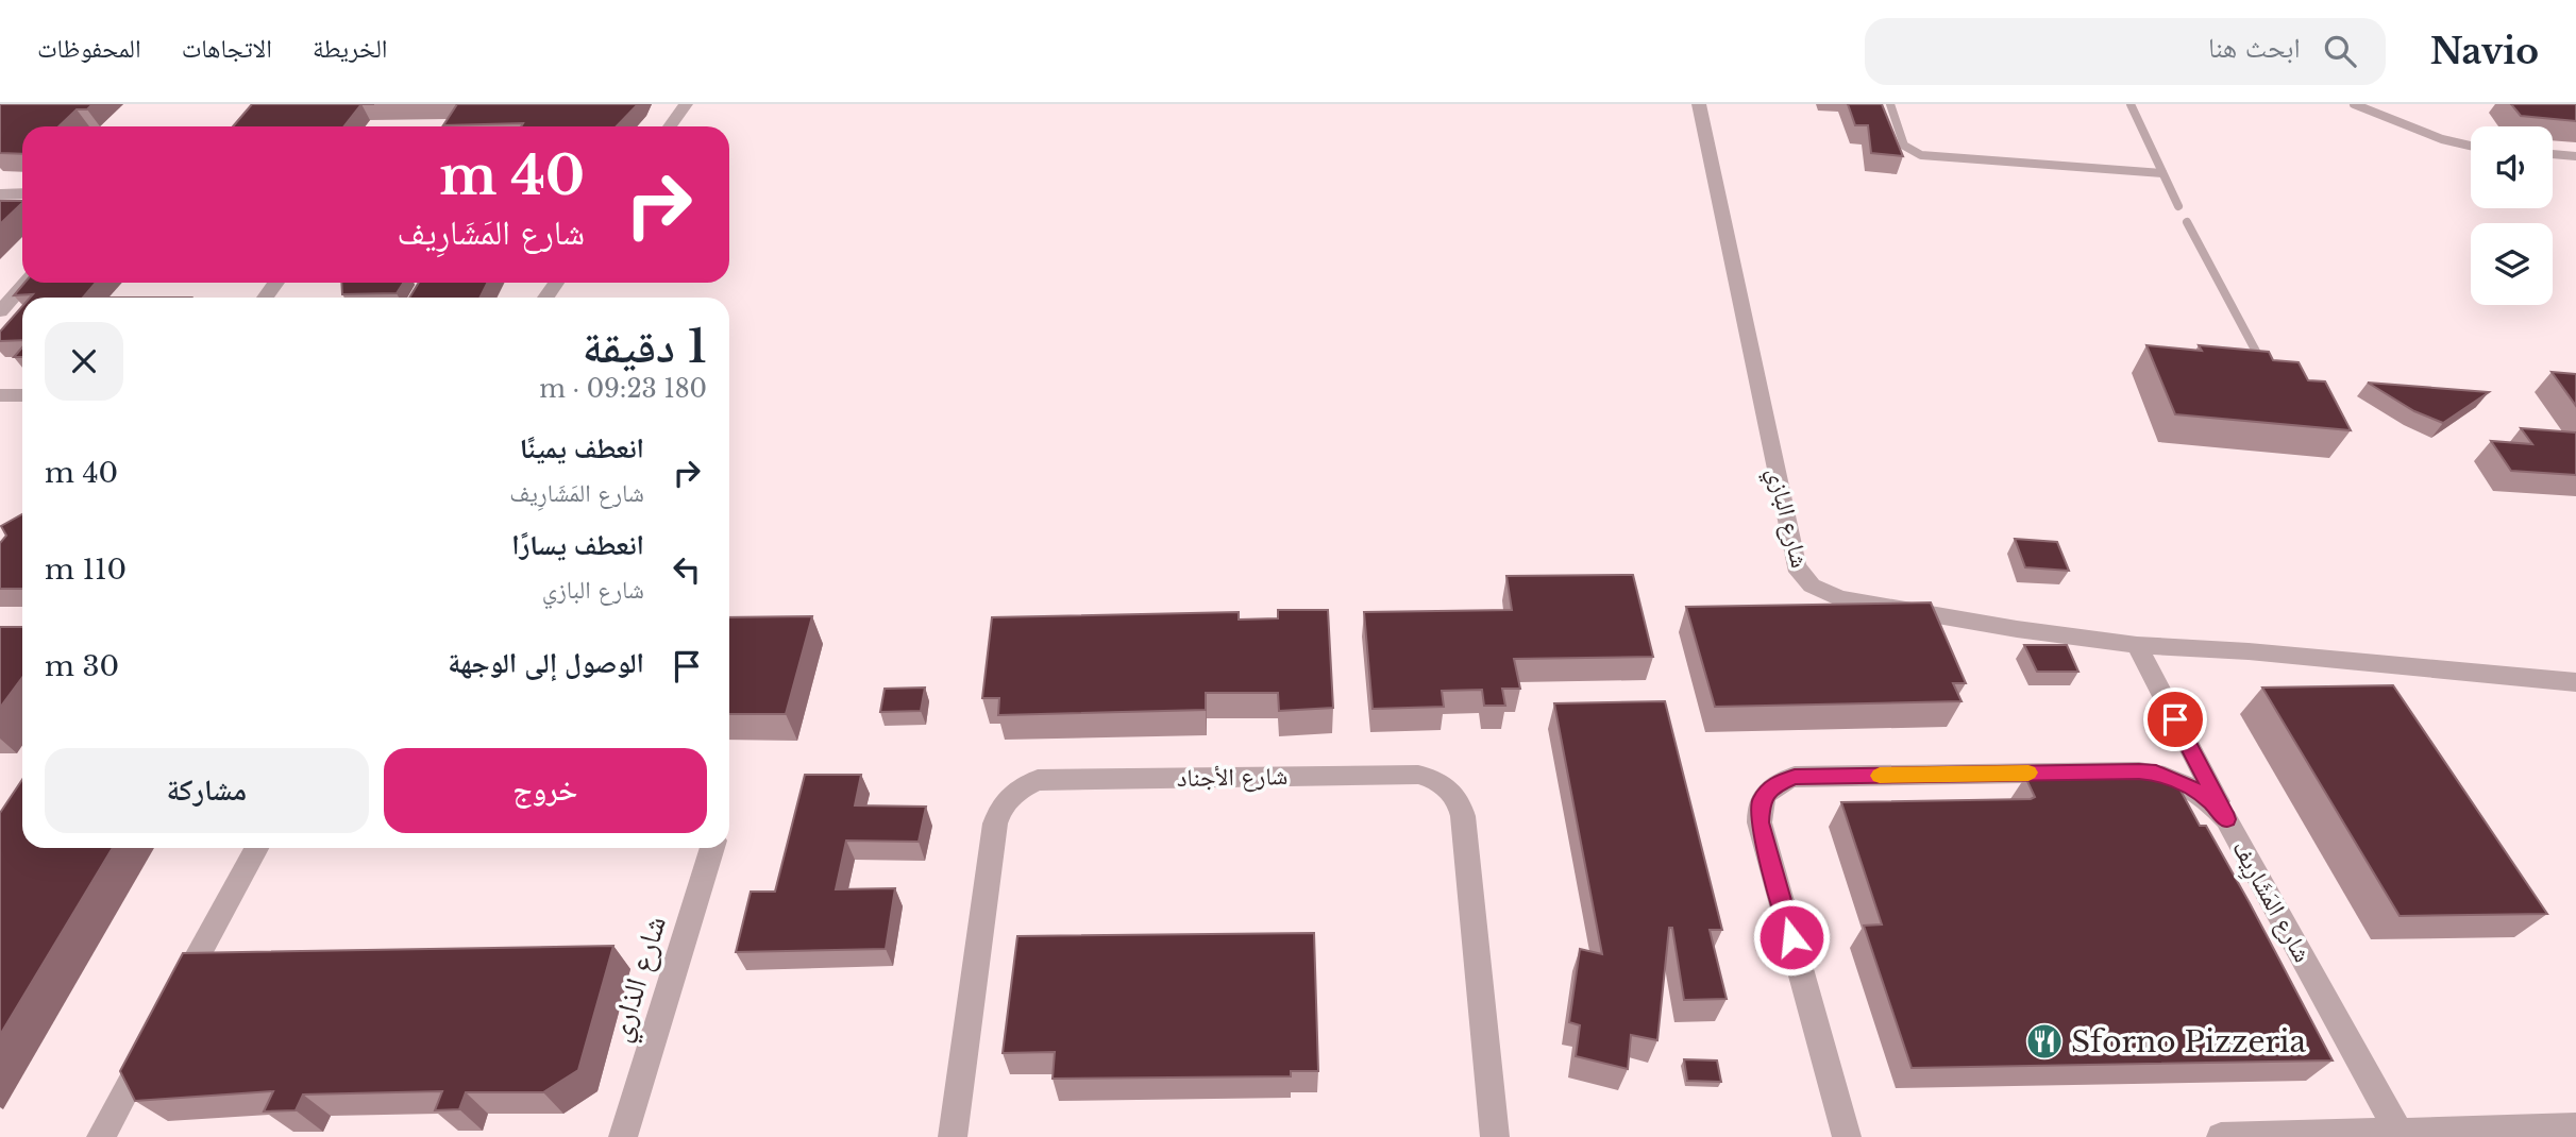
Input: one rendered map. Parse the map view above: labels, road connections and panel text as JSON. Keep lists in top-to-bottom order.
{
  "streets": {
    "street": [
      "شارع البازي",
      "شارع الأجناد",
      "شارع المَشَارِيف",
      "شارع الذاري"
    ]
  },
  "places": {
    "restaurant": ["Sforno Pizzeria"]
  },
  "page": {
    "header": "Navio",
    "search": "ابحث هنا",
    "nav": ["الخريطة", "الاتجاهات", "المحفوظات"],
    "turn": ["40 m", "شارع المَشَارِيف"],
    "heading": ["1 دقيقة", "180 m · 09:23"],
    "list": [
      {
        "name": "انعطف يمينًا",
        "note": "شارع المَشَارِيف",
        "value": "40 m"
      },
      {
        "name": "انعطف يسارًا",
        "note": "شارع البازي",
        "value": "110 m"
      },
      {
        "name": "الوصول إلى الوجهة",
        "value": "30 m"
      }
    ],
    "buttons": ["خروج", "مشاركة"]
  }
}
